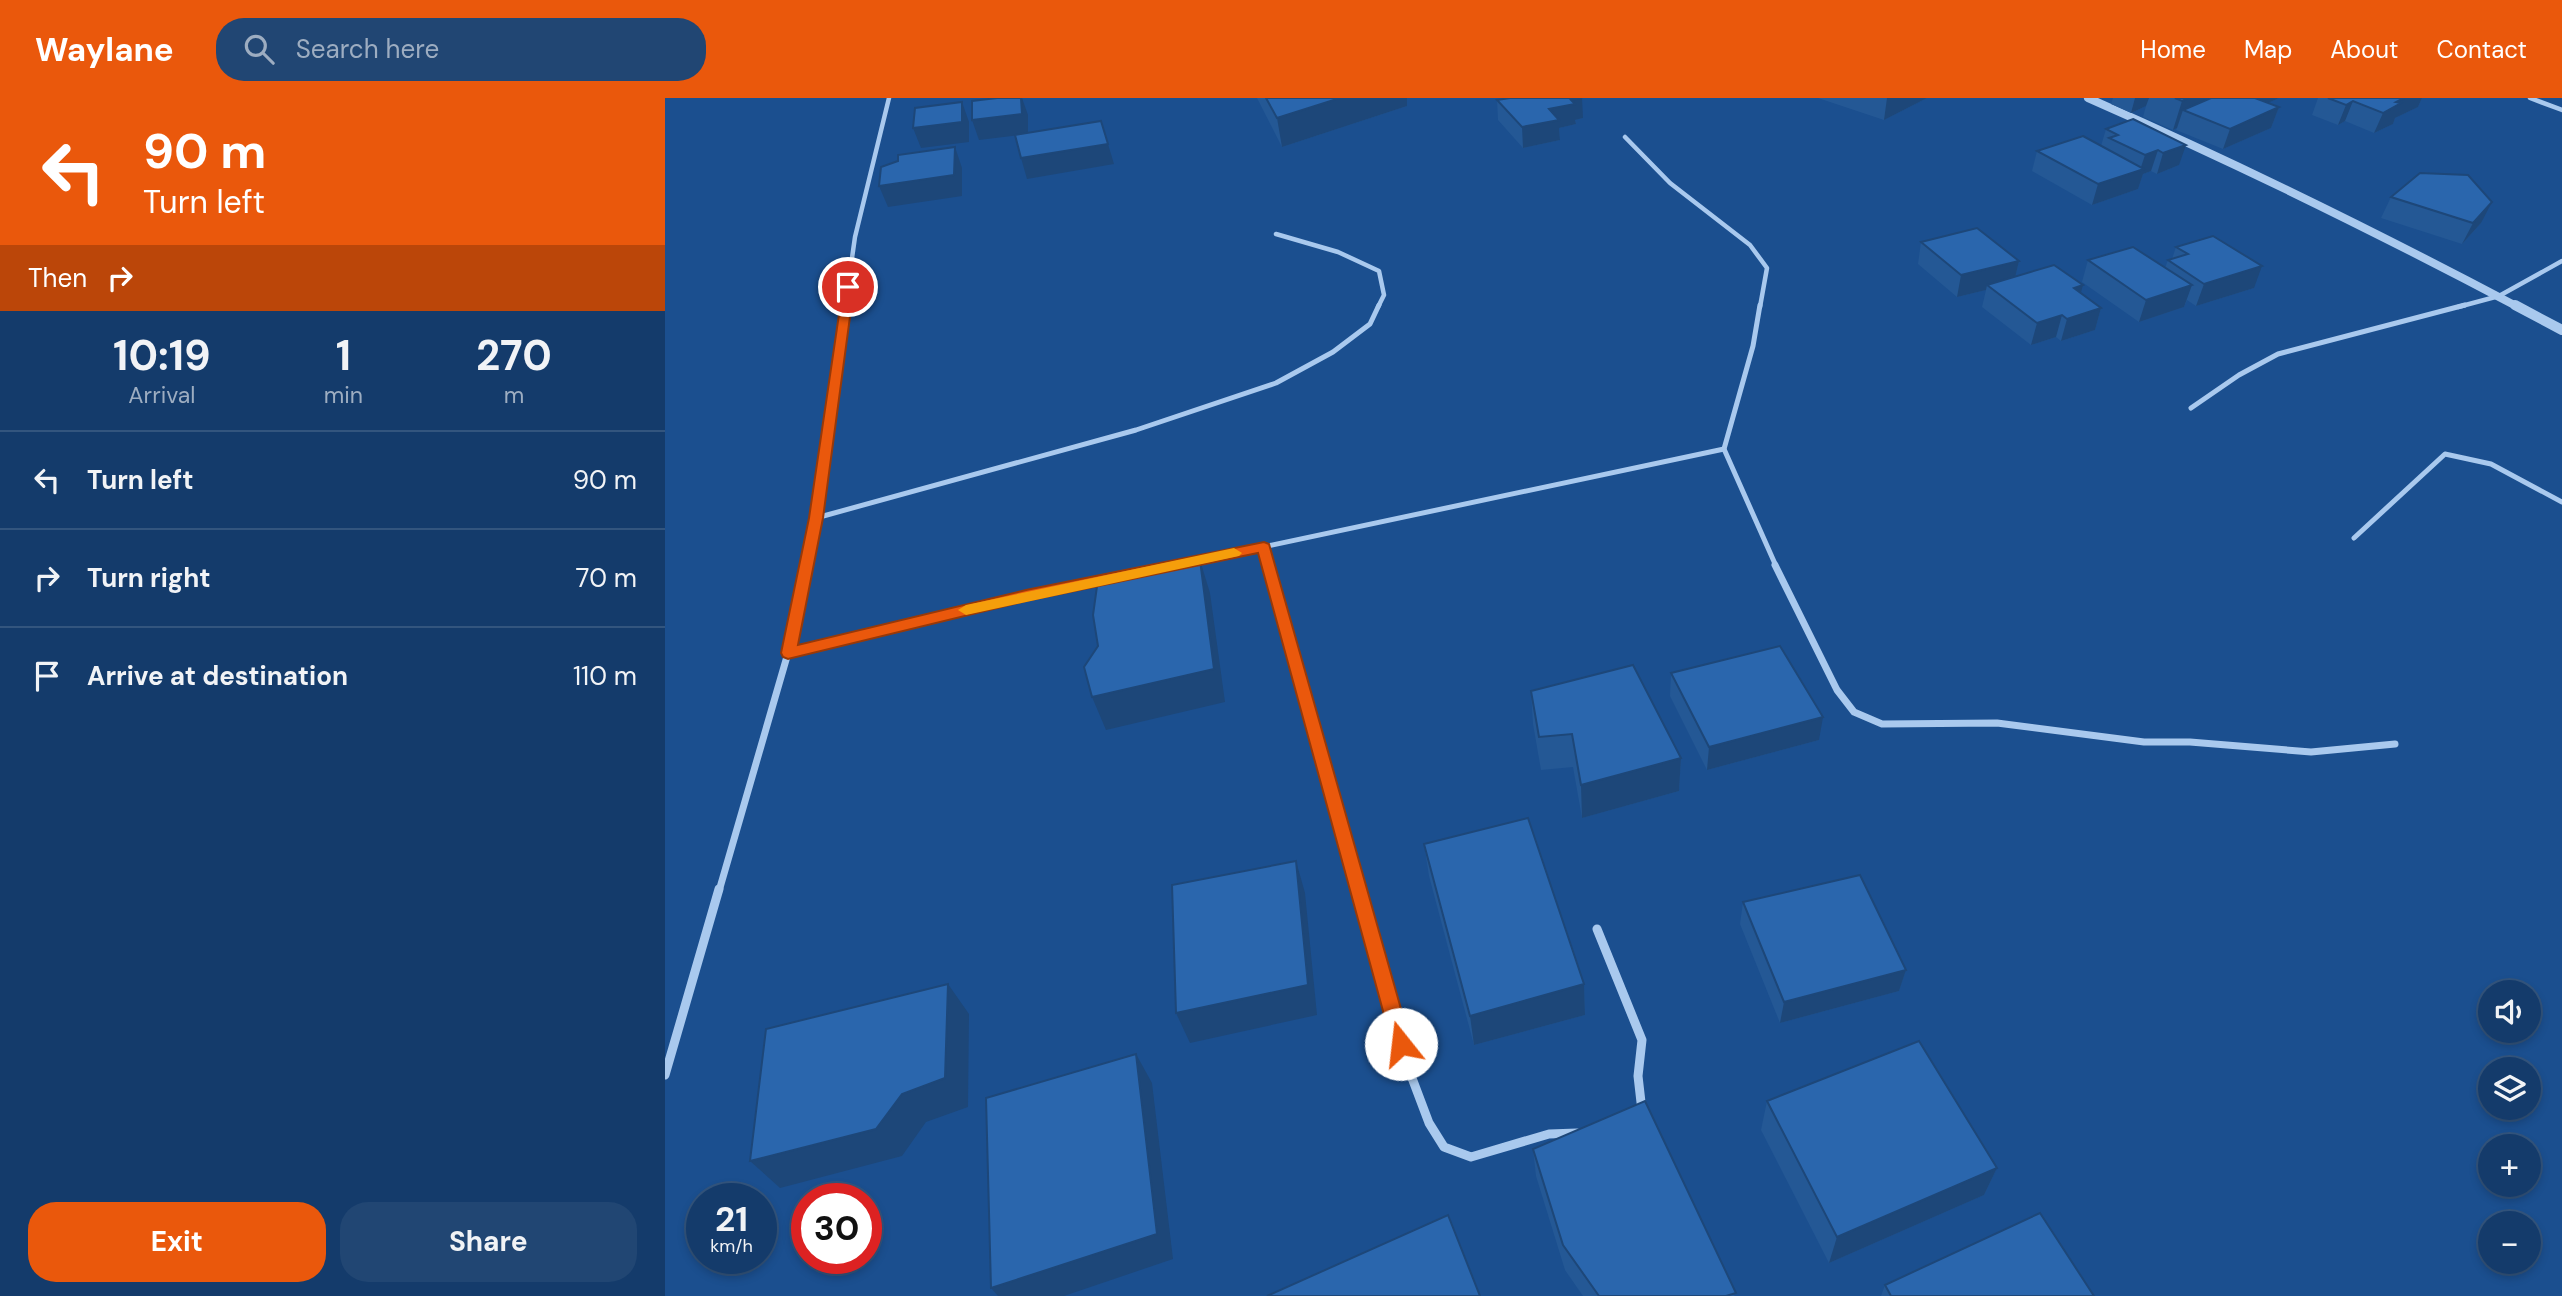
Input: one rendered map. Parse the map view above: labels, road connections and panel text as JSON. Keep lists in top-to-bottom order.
{
  "page": {
    "header": "Waylane",
    "search": "Search here",
    "nav": [
      "Home",
      "Map",
      "About",
      "Contact"
    ],
    "turn": ["90 m", "Turn left"],
    "then": "Then",
    "eta": [
      "10:19",
      "Arrival",
      "1",
      "min",
      "270",
      "m"
    ],
    "list": [
      {
        "name": "Turn left",
        "value": "90 m"
      },
      {
        "name": "Turn right",
        "value": "70 m"
      },
      {
        "name": "Arrive at destination",
        "value": "110 m"
      }
    ],
    "map_buttons": ["+", "−"],
    "speed": "21 km/h",
    "limit": "30",
    "buttons": ["Exit", "Share"]
  }
}
